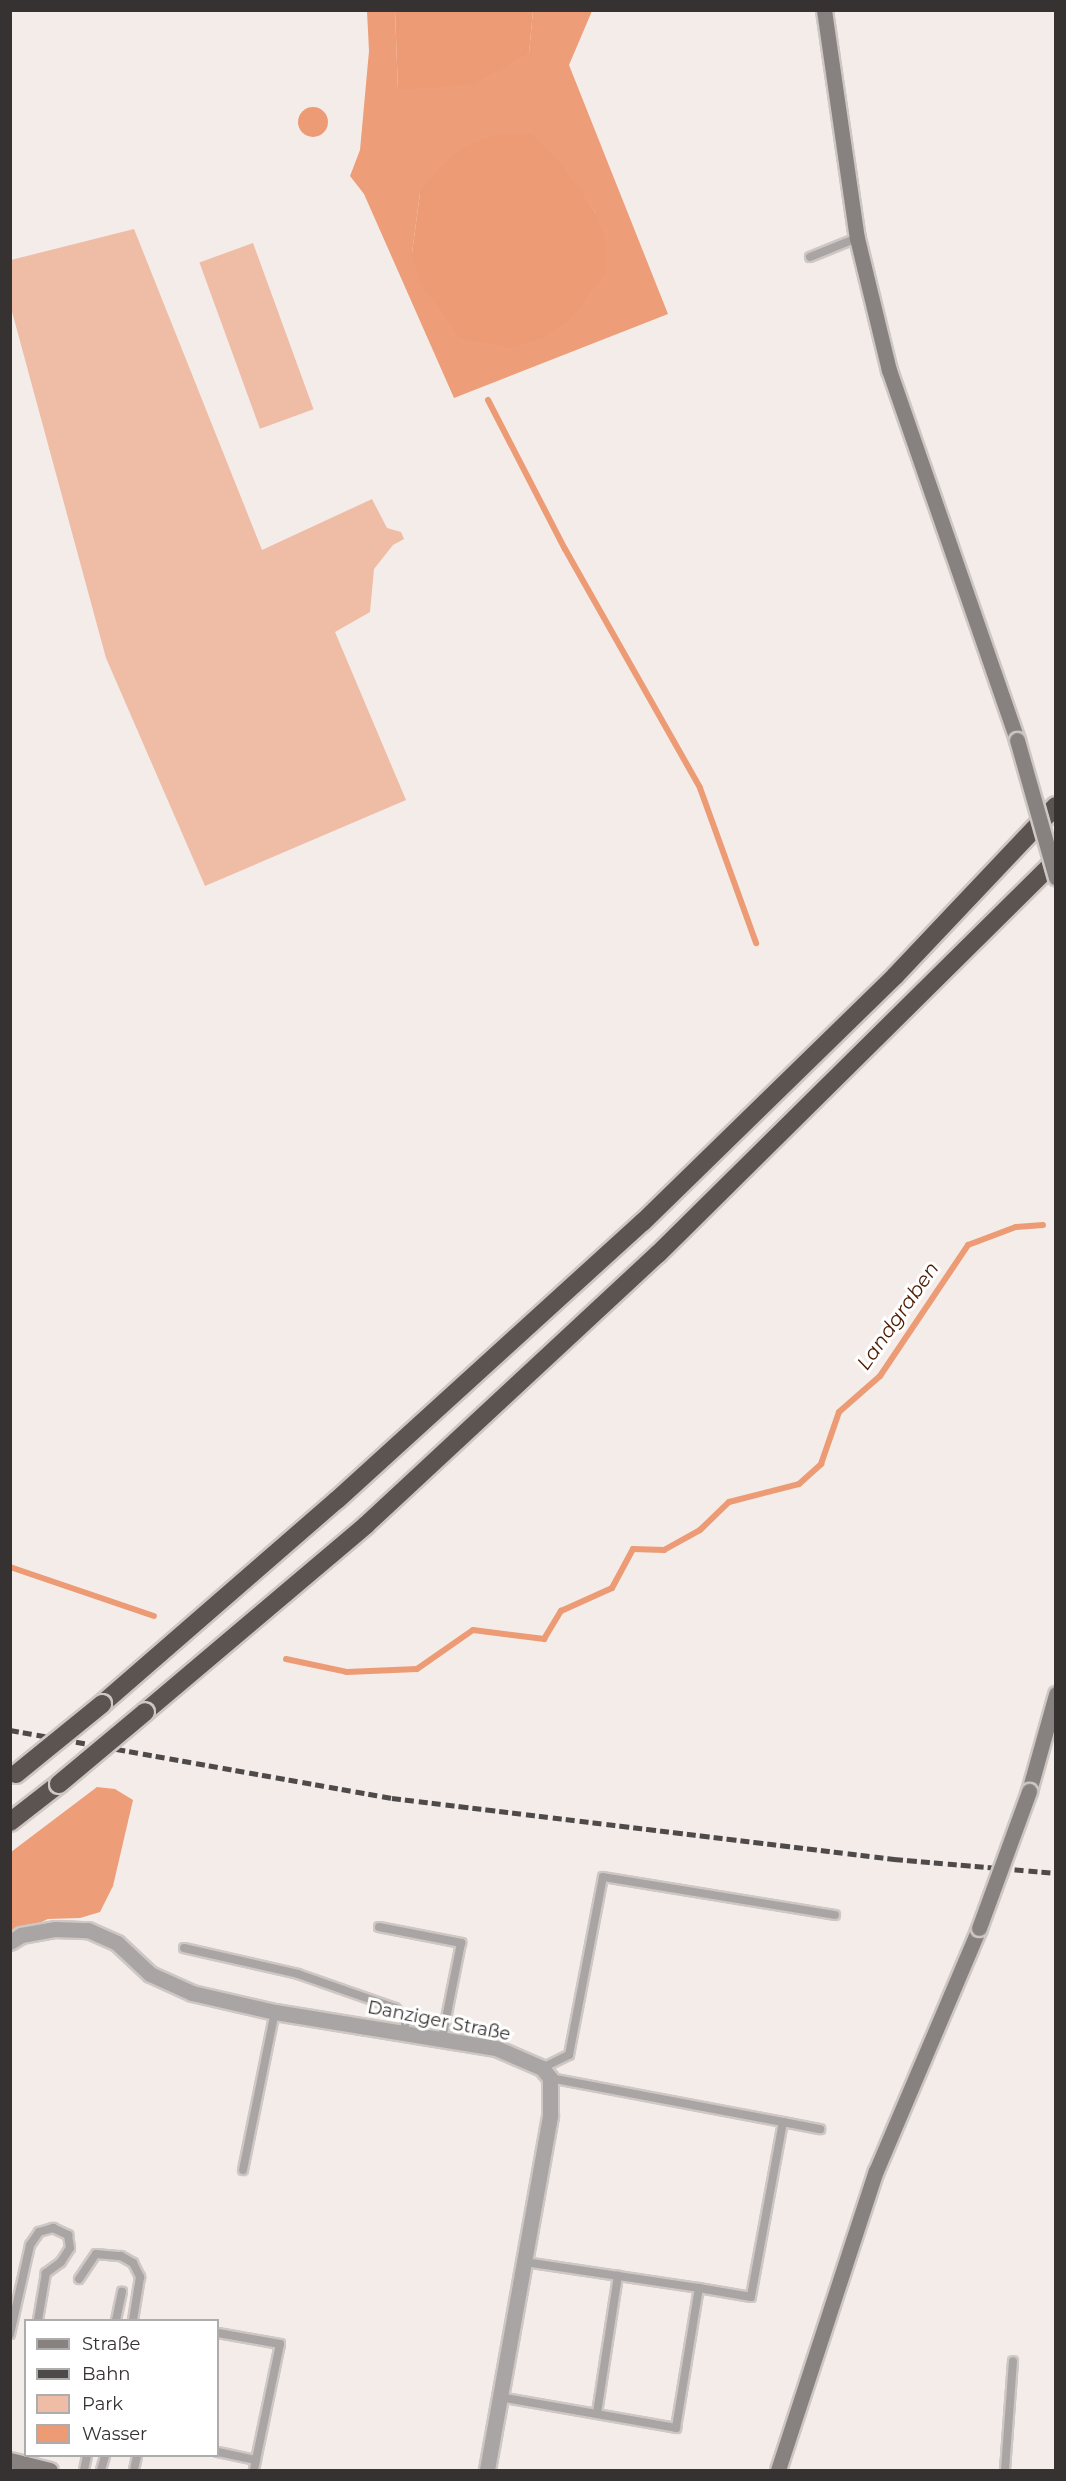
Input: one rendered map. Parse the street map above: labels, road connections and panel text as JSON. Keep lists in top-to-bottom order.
{
  "streets": {
    "street": ["Danziger Straße"]
  },
  "water": ["Landgraben"],
  "legend": [
    "Straße",
    "Bahn",
    "Park",
    "Wasser"
  ]
}
